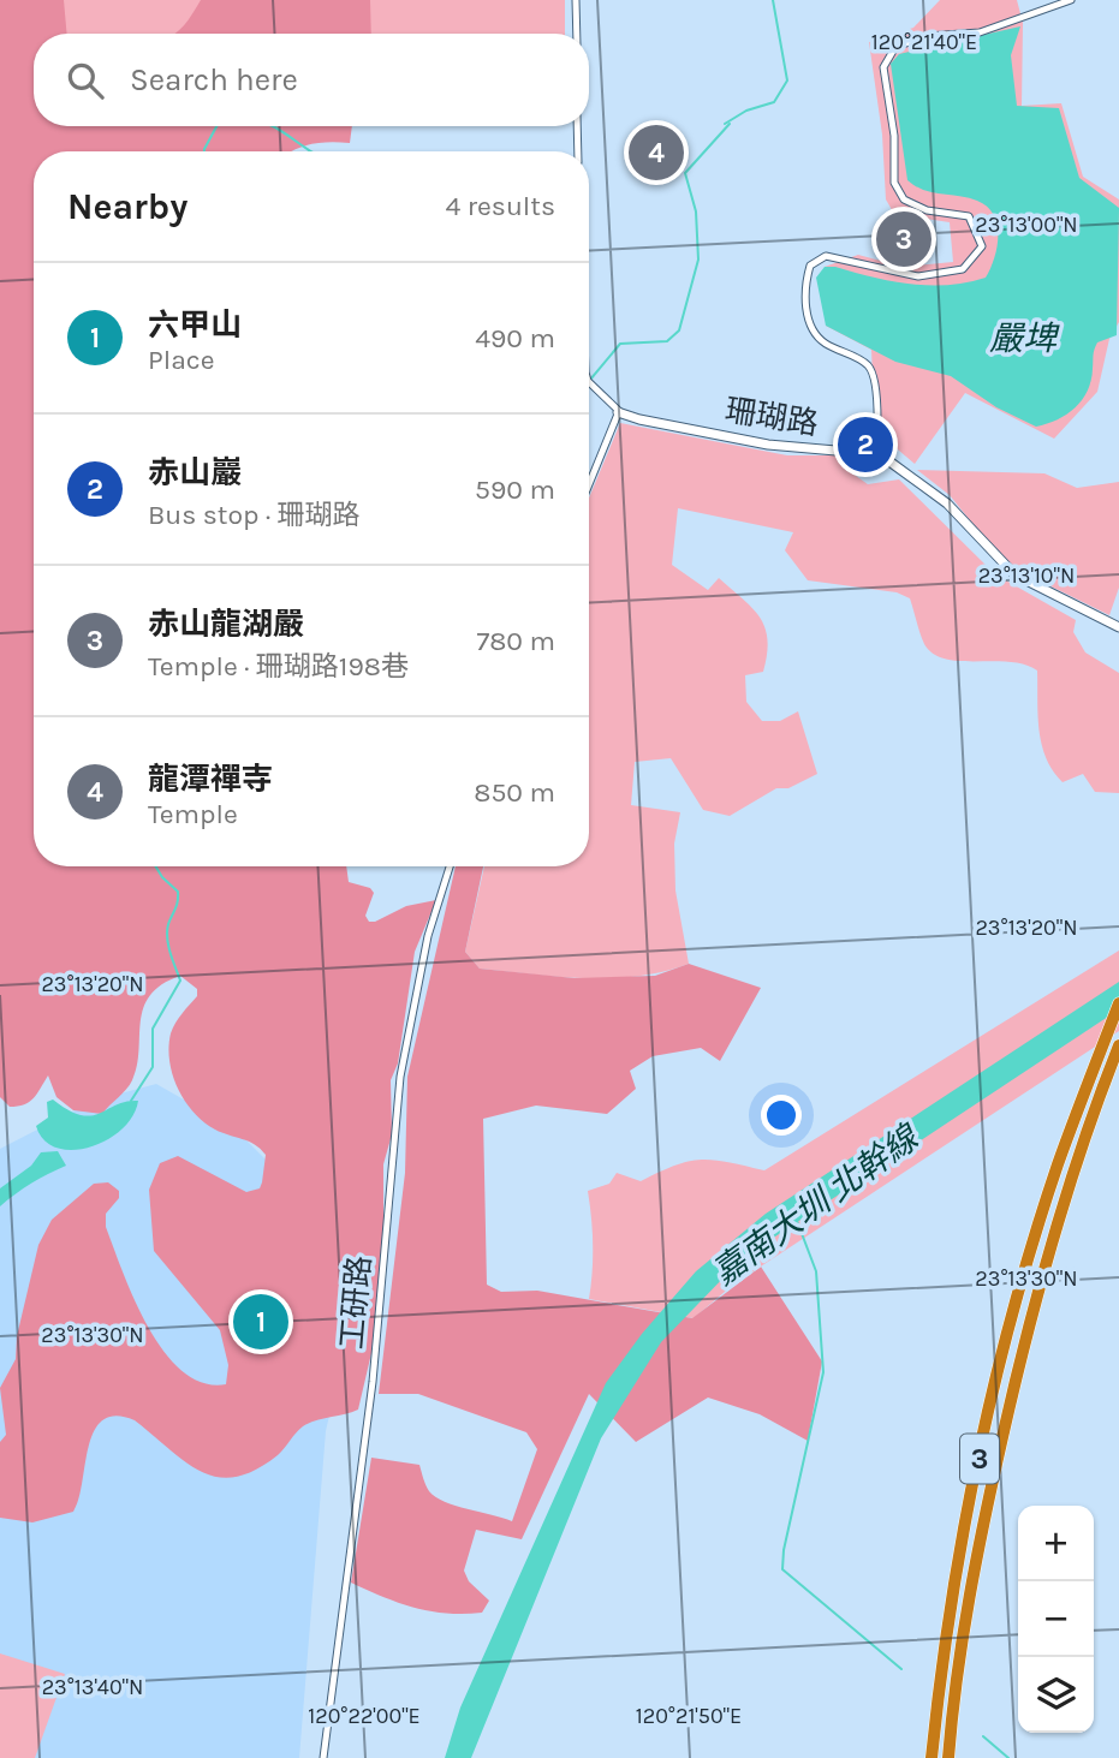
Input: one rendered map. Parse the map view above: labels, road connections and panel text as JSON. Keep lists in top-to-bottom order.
{
  "streets": {
    "highway": ["3"],
    "street": ["珊瑚路", "工研路"]
  },
  "water": ["嚴埤", "嘉南大圳 北幹線"],
  "page": {
    "search": "Search here",
    "pins": [
      "4",
      "3",
      "2",
      "1"
    ],
    "heading": ["Nearby", "4 results"],
    "list": [
      {
        "mark": "1",
        "name": "六甲山",
        "note": "Place",
        "value": "490 m"
      },
      {
        "mark": "2",
        "name": "赤山巖",
        "note": "Bus stop · 珊瑚路",
        "value": "590 m"
      },
      {
        "mark": "3",
        "name": "赤山龍湖嚴",
        "note": "Temple · 珊瑚路198巷",
        "value": "780 m"
      },
      {
        "mark": "4",
        "name": "龍潭禪寺",
        "note": "Temple",
        "value": "850 m"
      }
    ],
    "map_buttons": ["+", "−"]
  },
  "coordinates": [
    "120°21'40\"E",
    "23°13'00\"N",
    "23°13'10\"N",
    "23°13'20\"N",
    "23°13'30\"N",
    "23°13'40\"N",
    "120°22'00\"E",
    "120°21'50\"E"
  ]
}
